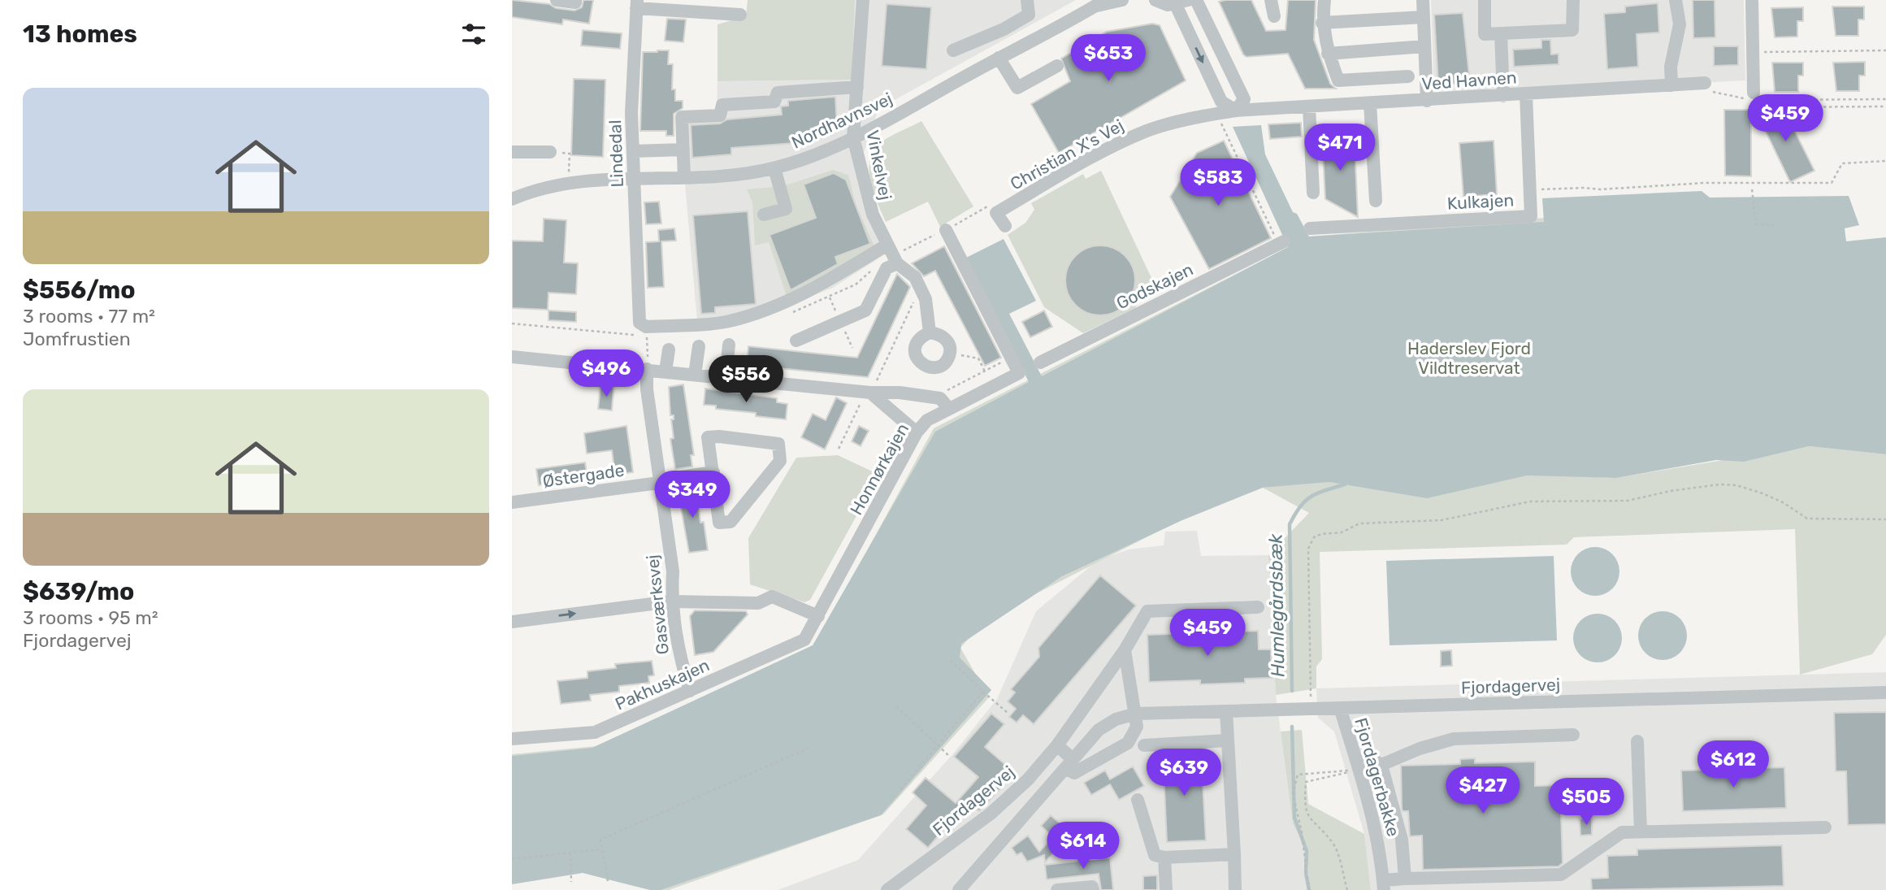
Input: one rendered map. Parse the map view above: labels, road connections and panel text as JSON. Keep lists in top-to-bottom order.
{
  "streets": {
    "street": [
      "Ved Havnen",
      "Nordhavnsvej",
      "Lindedal",
      "Christian X's Vej",
      "Vinkelvej",
      "Kulkajen",
      "Godskajen",
      "Honnørkajen",
      "Østergade",
      "Gasværksvej",
      "Pakhuskajen",
      "Fjordagervej",
      "Fjordagerbakke"
    ]
  },
  "crossings": [
    ["Ved Havnen", "Christian X's Vej"],
    ["Ved Havnen", "Kulkajen"],
    ["Nordhavnsvej", "Lindedal"],
    ["Nordhavnsvej", "Vinkelvej"],
    ["Lindedal", "Vinkelvej"],
    ["Honnørkajen", "Pakhuskajen"],
    ["Østergade", "Gasværksvej"],
    ["Gasværksvej", "Pakhuskajen"],
    ["Fjordagervej", "Fjordagerbakke"]
  ],
  "water": ["Humlegårdsbæk"],
  "parks": ["Haderslev Fjord Vildtreservat"],
  "page": {
    "heading": "13 homes",
    "price": [
      "$653",
      "$459",
      "$471",
      "$583",
      "$496",
      "$556",
      "$349",
      "$459",
      "$612",
      "$639",
      "$427",
      "$505",
      "$614"
    ],
    "list": [
      {
        "name": "$556/mo",
        "note": "3 rooms · 77 m² · Jomfrustien"
      },
      {
        "name": "$639/mo",
        "note": "3 rooms · 95 m² · Fjordagervej"
      }
    ]
  }
}
